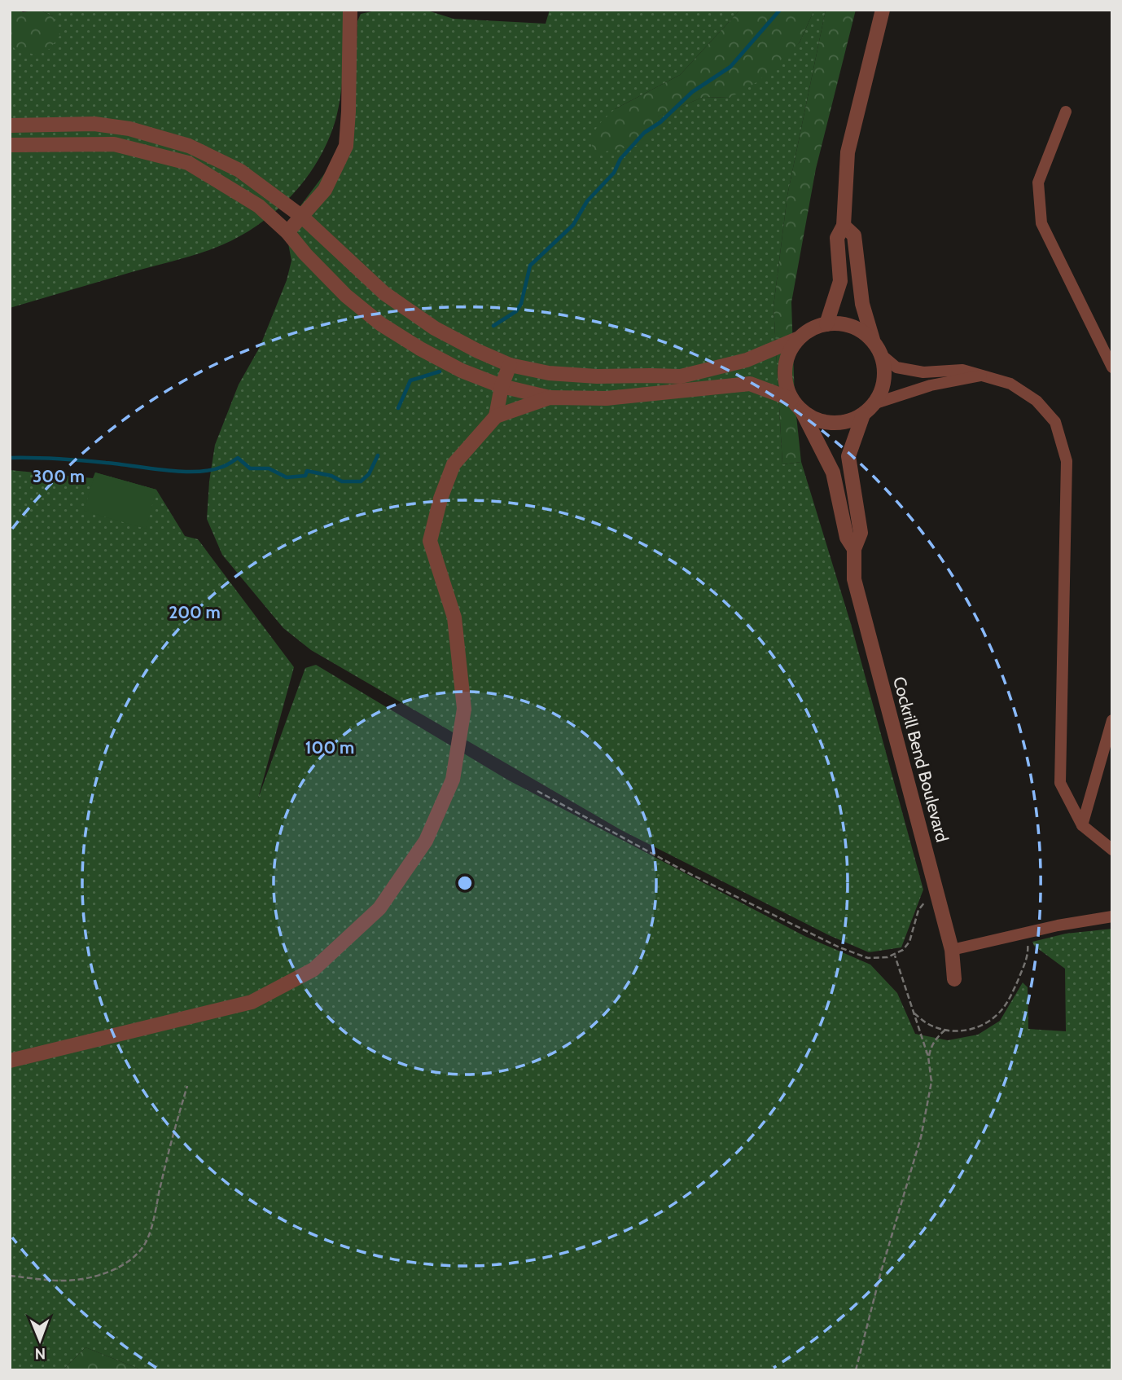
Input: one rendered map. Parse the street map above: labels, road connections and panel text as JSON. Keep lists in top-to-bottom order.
{
  "streets": {
    "street": ["Cockrill Bend Boulevard"]
  },
  "north": "bottom",
  "rings": ["300 m", "200 m", "100 m"]
}
